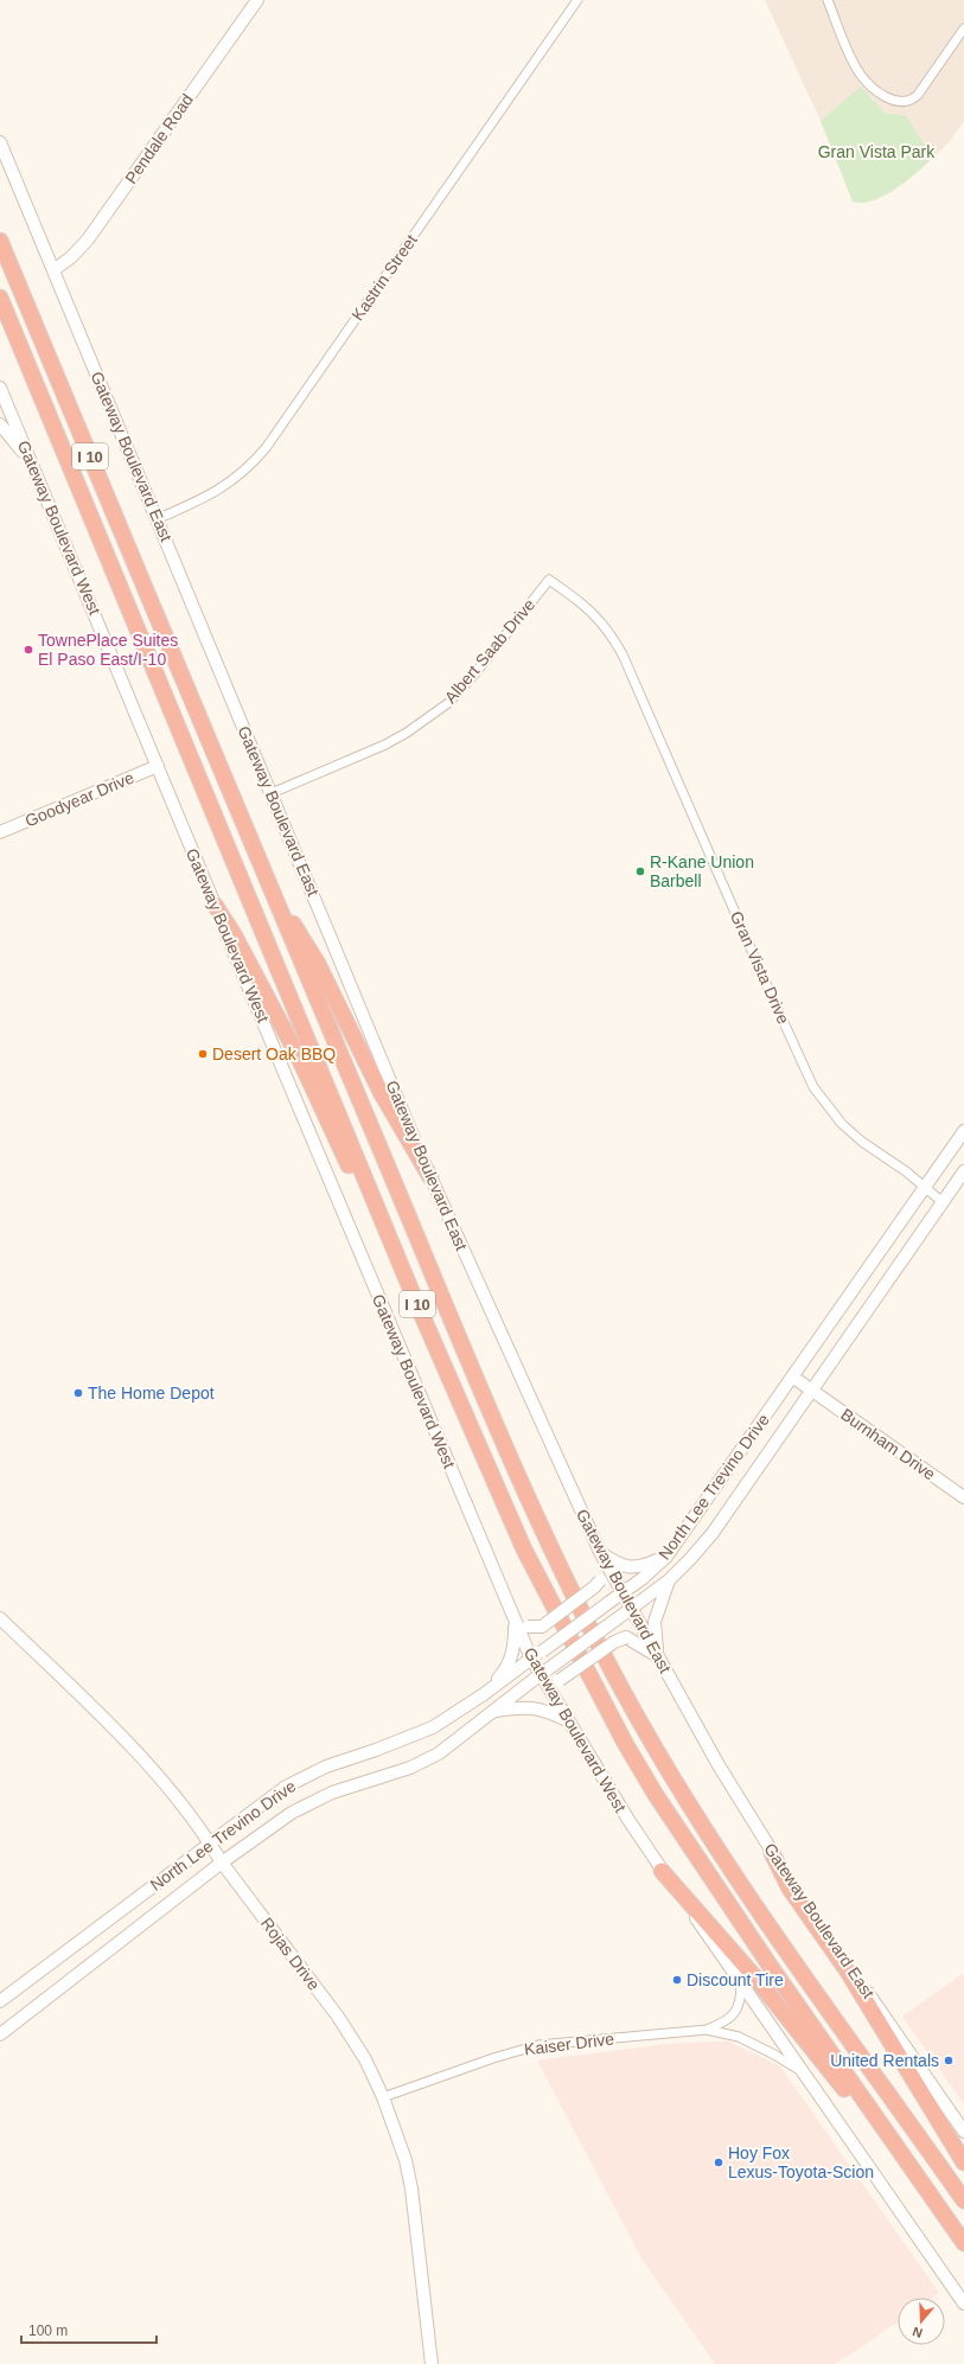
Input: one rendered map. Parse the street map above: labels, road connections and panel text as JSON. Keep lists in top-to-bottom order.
{
  "streets": {
    "highway": ["I 10"],
    "main road": [
      "Pendale Road",
      "Gateway Boulevard East",
      "Gateway Boulevard West",
      "Goodyear Drive",
      "Burnham Drive",
      "North Lee Trevino Drive",
      "Rojas Drive"
    ],
    "street": [
      "Kastrin Street",
      "Albert Saab Drive",
      "Gran Vista Drive",
      "Kaiser Drive"
    ]
  },
  "crossings": [
    ["Pendale Road", "Gateway Boulevard East"],
    ["Kastrin Street", "Gateway Boulevard East"],
    ["Gateway Boulevard East", "Albert Saab Drive"],
    ["Gateway Boulevard East", "North Lee Trevino Drive"],
    ["Gateway Boulevard West", "Goodyear Drive"],
    ["Gateway Boulevard West", "North Lee Trevino Drive"],
    ["Gateway Boulevard West", "Kaiser Drive"],
    ["Albert Saab Drive", "Gran Vista Drive"],
    ["Gran Vista Drive", "North Lee Trevino Drive"],
    ["Burnham Drive", "North Lee Trevino Drive"],
    ["North Lee Trevino Drive", "Rojas Drive"],
    ["Rojas Drive", "Kaiser Drive"]
  ],
  "parks": ["Gran Vista Park"],
  "places": [
    "TownePlace Suites El Paso East/I-10",
    "R-Kane Union Barbell",
    "Desert Oak BBQ",
    "The Home Depot",
    "Discount Tire",
    "United Rentals",
    "Hoy Fox Lexus-Toyota-Scion"
  ],
  "scale_bar": "100 m",
  "north": "bottom"
}
